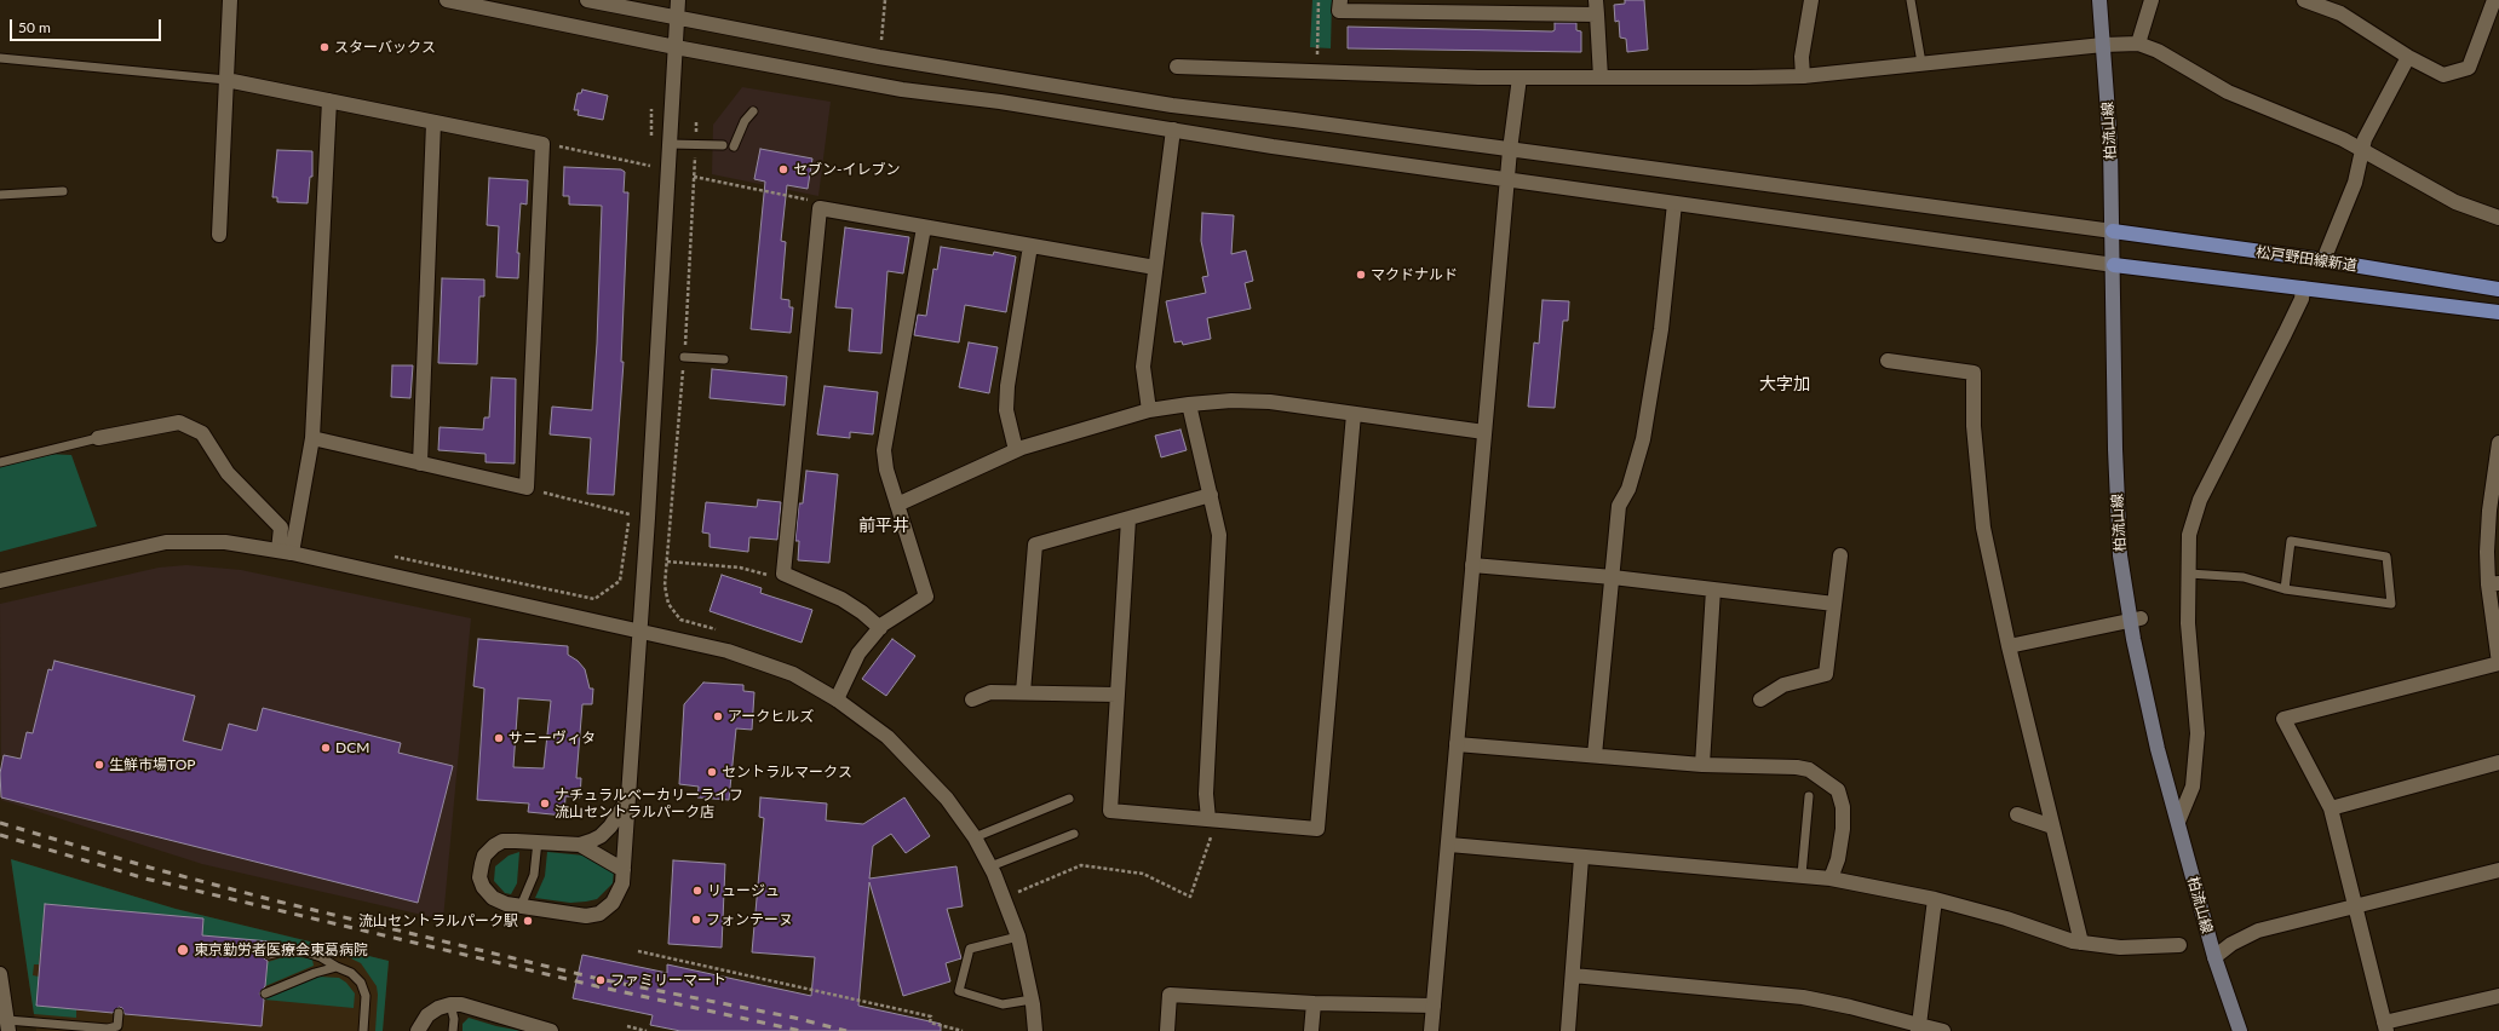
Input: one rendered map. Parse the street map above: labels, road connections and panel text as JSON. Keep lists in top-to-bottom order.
{
  "streets": {
    "main road": ["柏流山線", "松戸野田線新道"]
  },
  "crossings": [
    ["柏流山線", "松戸野田線新道"]
  ],
  "districts": ["大字加", "前平井"],
  "places": [
    "スターバックス",
    "セブン-イレブン",
    "マクドナルド",
    "アークヒルズ",
    "サニーヴィタ",
    "DCM",
    "生鮮市場TOP",
    "セントラルマークス",
    "ナチュラルベーカリーライフ 流山セントラルパーク店",
    "リュージュ",
    "フォンテーヌ",
    "流山セントラルパーク駅",
    "東京勤労者医療会東葛病院",
    "ファミリーマート"
  ],
  "scale_bar": "50 m"
}
